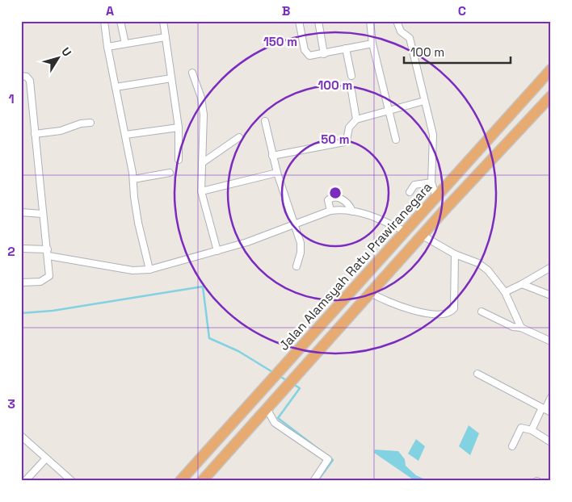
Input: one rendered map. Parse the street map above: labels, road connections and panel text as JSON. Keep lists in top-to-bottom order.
{
  "streets": {
    "highway": ["Jalan Alamsyah Ratu Prawiranegara"]
  },
  "scale_bar": "100 m",
  "north": "top right",
  "grid": {
    "columns": ["A", "B", "C"],
    "rows": ["1", "2", "3"]
  },
  "rings": ["150 m", "100 m", "50 m"]
}
